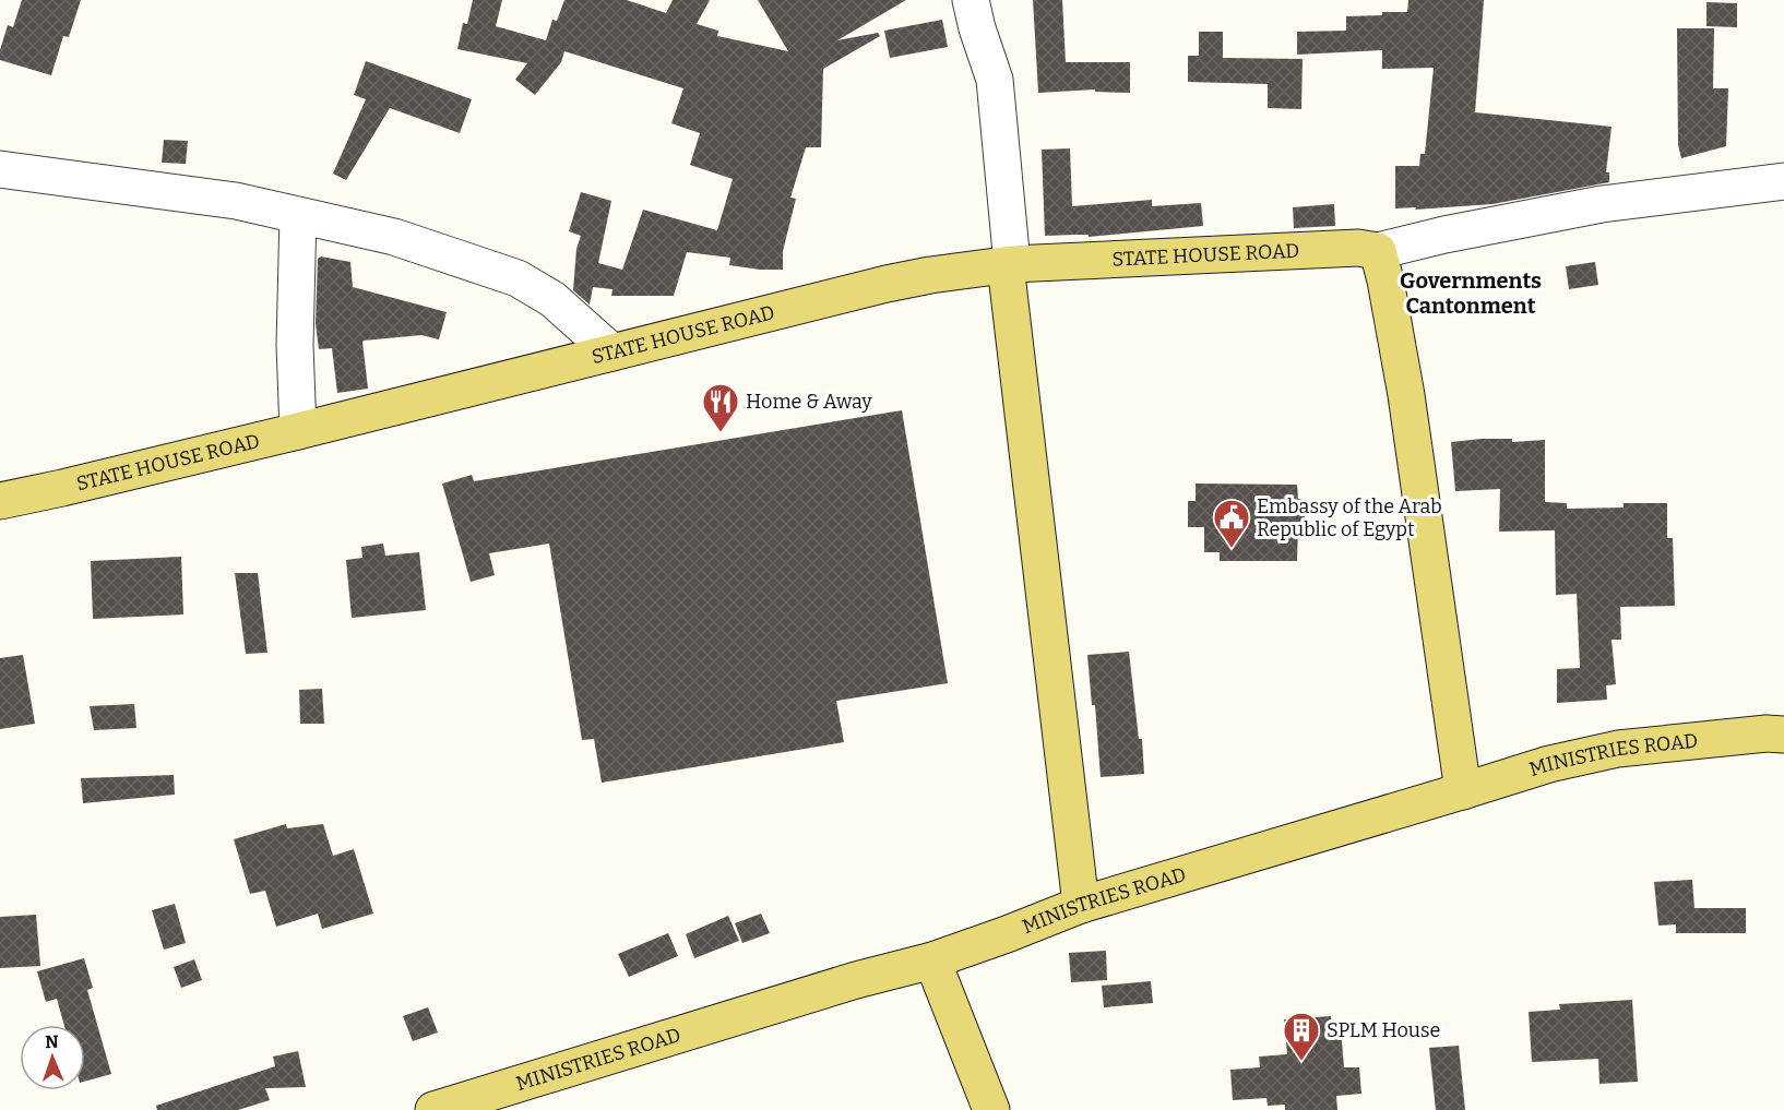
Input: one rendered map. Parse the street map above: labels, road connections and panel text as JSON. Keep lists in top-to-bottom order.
{
  "streets": {
    "main road": ["STATE HOUSE ROAD", "MINISTRIES ROAD"]
  },
  "districts": ["Governments Cantonment"],
  "places": {
    "restaurant": ["Home & Away"],
    "public building": ["Embassy of the Arab Republic of Egypt"],
    "building": ["SPLM House"]
  },
  "north": "top"
}
